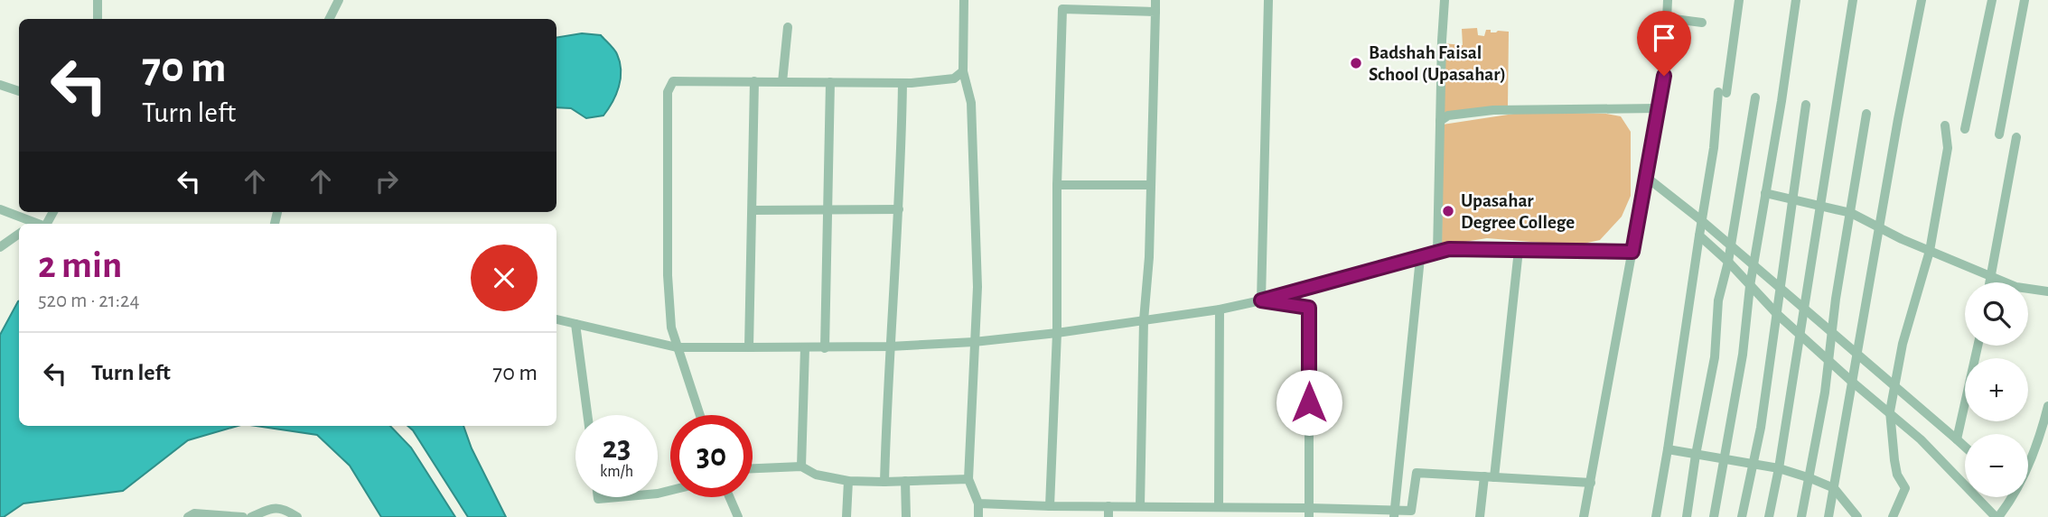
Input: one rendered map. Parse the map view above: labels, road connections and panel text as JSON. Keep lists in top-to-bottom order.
{
  "places": ["Badshah Faisal School (Upasahar)", "Upasahar Degree College"],
  "page": {
    "turn": ["70 m", "Turn left"],
    "heading": ["2 min", "520 m · 21:24"],
    "map_buttons": ["+", "−"],
    "list": [
      {
        "name": "Turn left",
        "value": "70 m"
      }
    ],
    "speed": "23 km/h",
    "limit": "30"
  }
}
